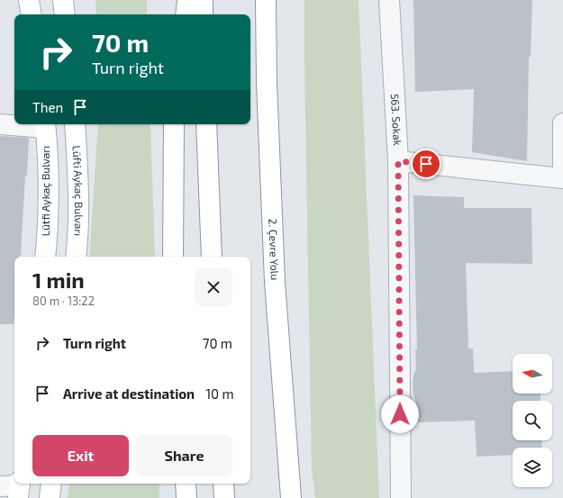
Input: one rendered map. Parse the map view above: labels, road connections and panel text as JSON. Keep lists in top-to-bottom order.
{
  "streets": {
    "main road": ["Lütfi Aykaç Bulvarı", "Lüfti Aykaç Bulvarı", "2. Çevre Yolu"],
    "street": ["563. Sokak"]
  },
  "north": "left",
  "page": {
    "turn": ["70 m", "Turn right"],
    "then": "Then",
    "heading": ["1 min", "80 m · 13:22"],
    "list": [
      {
        "name": "Turn right",
        "value": "70 m"
      },
      {
        "name": "Arrive at destination",
        "value": "10 m"
      }
    ],
    "buttons": ["Exit", "Share"]
  }
}
